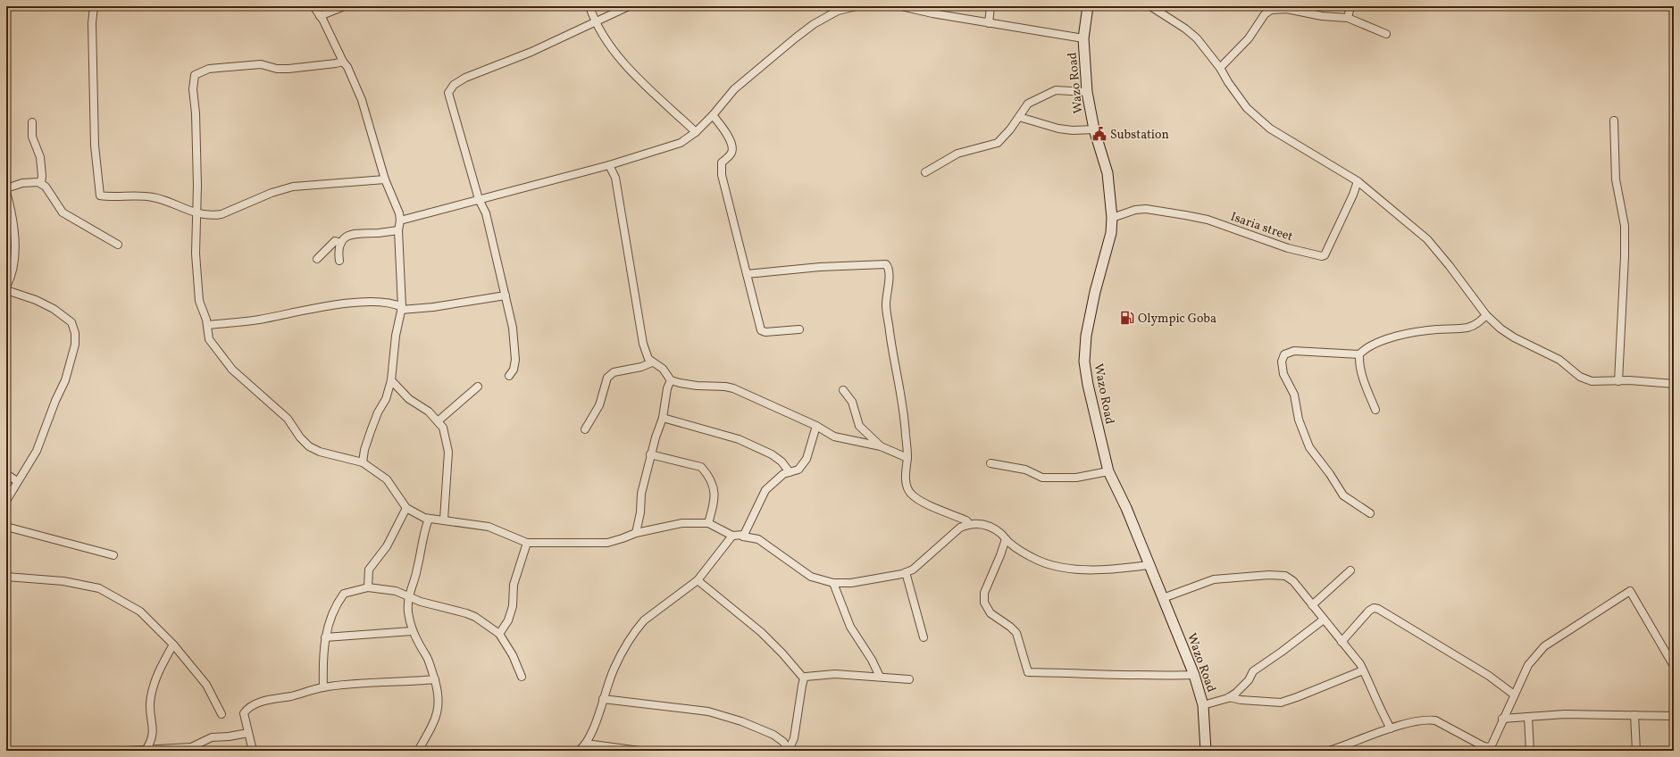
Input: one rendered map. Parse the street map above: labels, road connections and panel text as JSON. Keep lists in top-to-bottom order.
{
  "streets": {
    "main road": ["Wazo Road"],
    "street": ["Isaria street"]
  },
  "crossings": [
    ["Wazo Road", "Isaria street"]
  ],
  "places": {
    "public building": ["Substation"],
    "fuel station": ["Olympic Goba"]
  }
}
